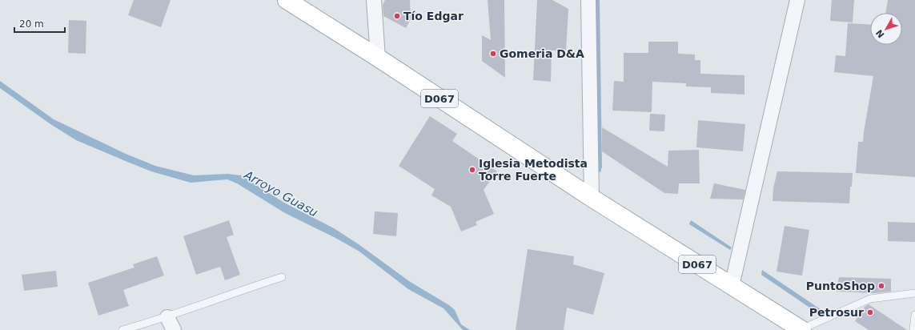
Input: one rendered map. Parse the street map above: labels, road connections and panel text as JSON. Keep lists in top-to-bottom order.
{
  "streets": {
    "main road": ["D067"]
  },
  "water": ["Arroyo Guasu"],
  "places": [
    "Tío Edgar",
    "Gomeria D&A",
    "Iglesia Metodista Torre Fuerte",
    "PuntoShop",
    "Petrosur"
  ],
  "scale_bar": "20 m",
  "north": "bottom left"
}
